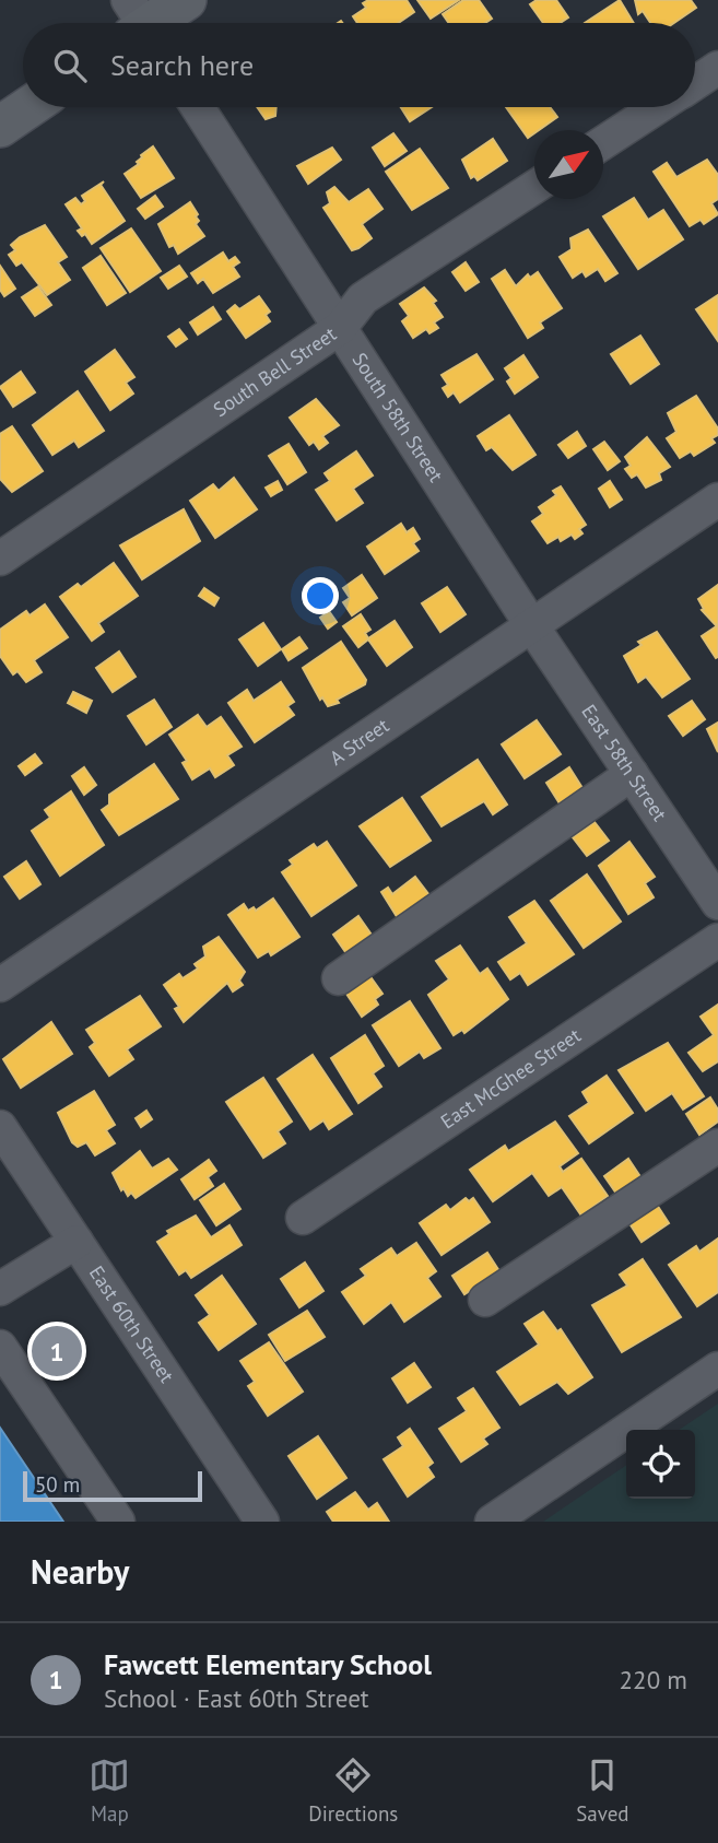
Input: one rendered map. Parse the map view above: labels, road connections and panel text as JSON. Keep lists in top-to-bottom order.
{
  "streets": {
    "street": [
      "South Bell Street",
      "South 58th Street",
      "A Street",
      "East 58th Street",
      "East McGhee Street",
      "East 60th Street"
    ]
  },
  "crossings": [
    ["South Bell Street", "South 58th Street"],
    ["South 58th Street", "A Street"],
    ["South 58th Street", "East 58th Street"],
    ["A Street", "East 58th Street"]
  ],
  "scale_bar": "50 m",
  "north": "top right",
  "page": {
    "search": "Search here",
    "pins": "1",
    "scale": "50 m",
    "heading": "Nearby",
    "list": [
      {
        "mark": "1",
        "name": "Fawcett Elementary School",
        "note": "School · East 60th Street",
        "value": "220 m"
      }
    ],
    "nav": ["Map", "Directions", "Saved"]
  }
}
